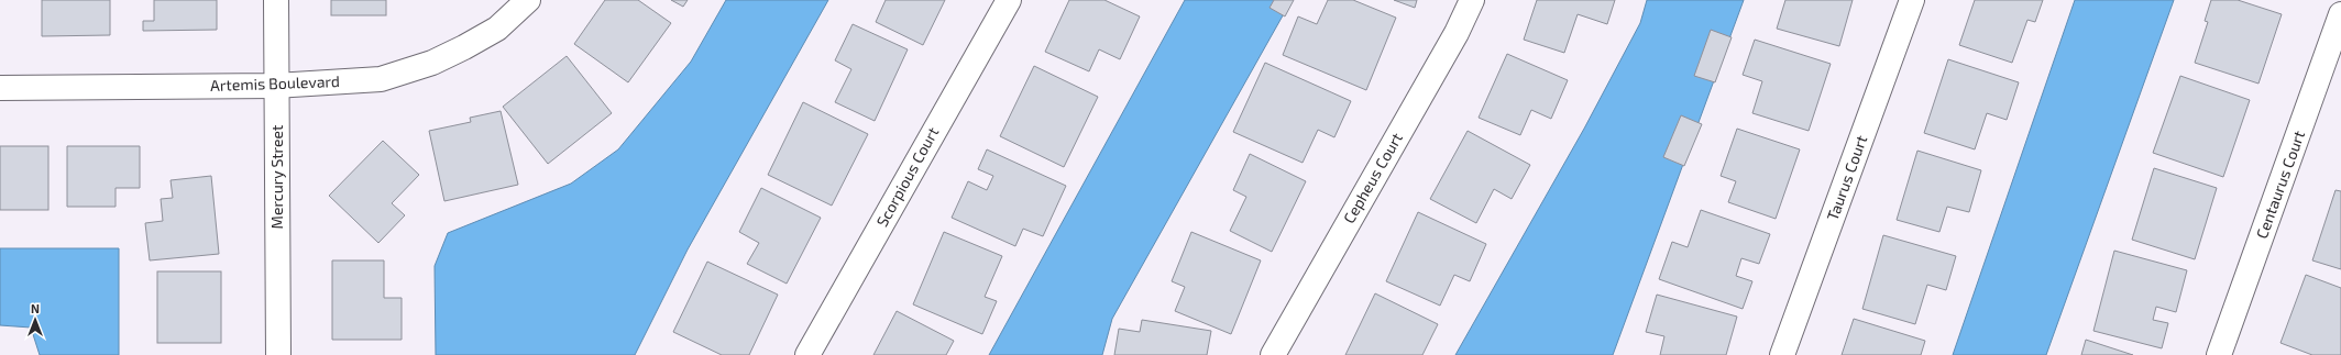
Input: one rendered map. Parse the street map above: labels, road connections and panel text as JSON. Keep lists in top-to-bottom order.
{
  "streets": {
    "street": [
      "Artemis Boulevard",
      "Mercury Street",
      "Scorpious Court",
      "Cepheus Court",
      "Taurus Court",
      "Centaurus Court"
    ]
  },
  "crossings": [
    ["Artemis Boulevard", "Mercury Street"]
  ],
  "north": "top"
}
